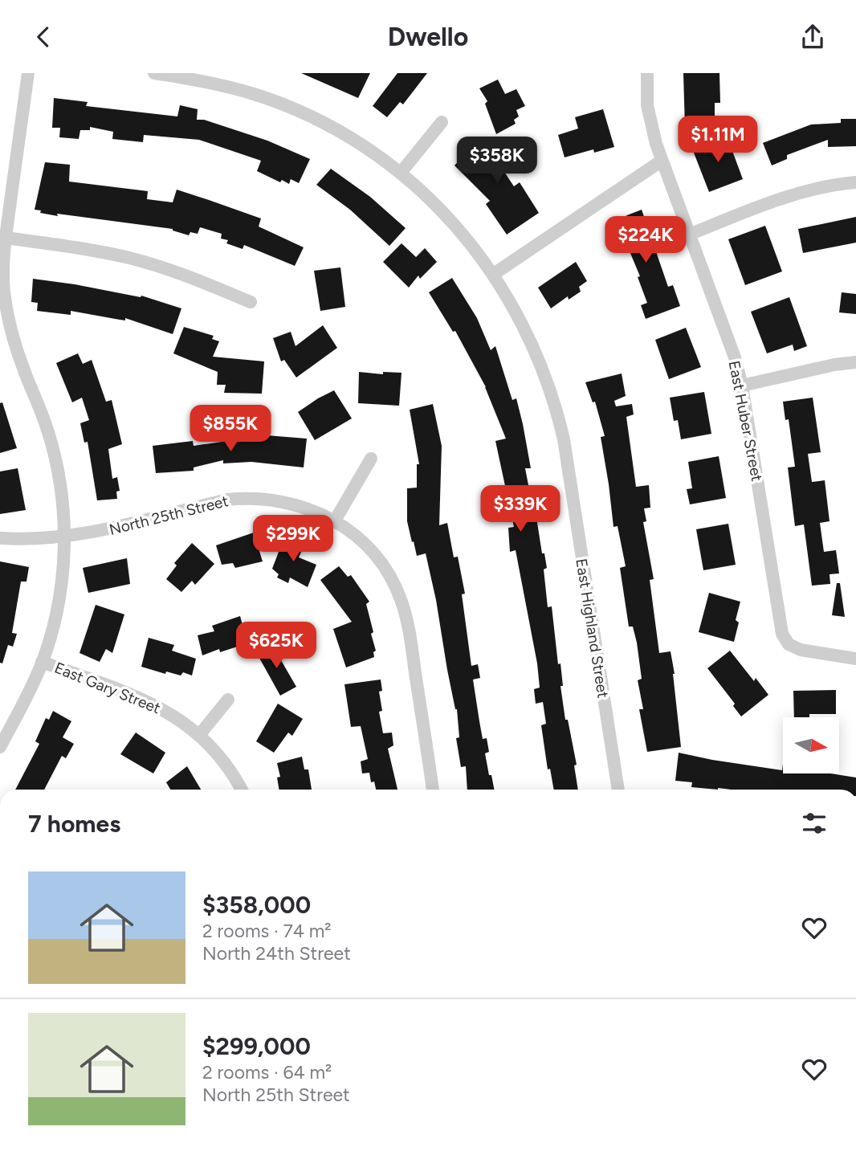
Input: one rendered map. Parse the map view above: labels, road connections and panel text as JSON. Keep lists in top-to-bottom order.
{
  "streets": {
    "street": [
      "East Huber Street",
      "North 25th Street",
      "East Highland Street",
      "East Gary Street"
    ]
  },
  "north": "right",
  "page": {
    "header": "Dwello",
    "price": [
      "$1.11M",
      "$358K",
      "$224K",
      "$855K",
      "$339K",
      "$299K",
      "$625K"
    ],
    "heading": "7 homes",
    "list": [
      {
        "name": "$358,000",
        "note": "2 rooms · 74 m² · North 24th Street"
      },
      {
        "name": "$299,000",
        "note": "2 rooms · 64 m² · North 25th Street"
      }
    ]
  }
}
